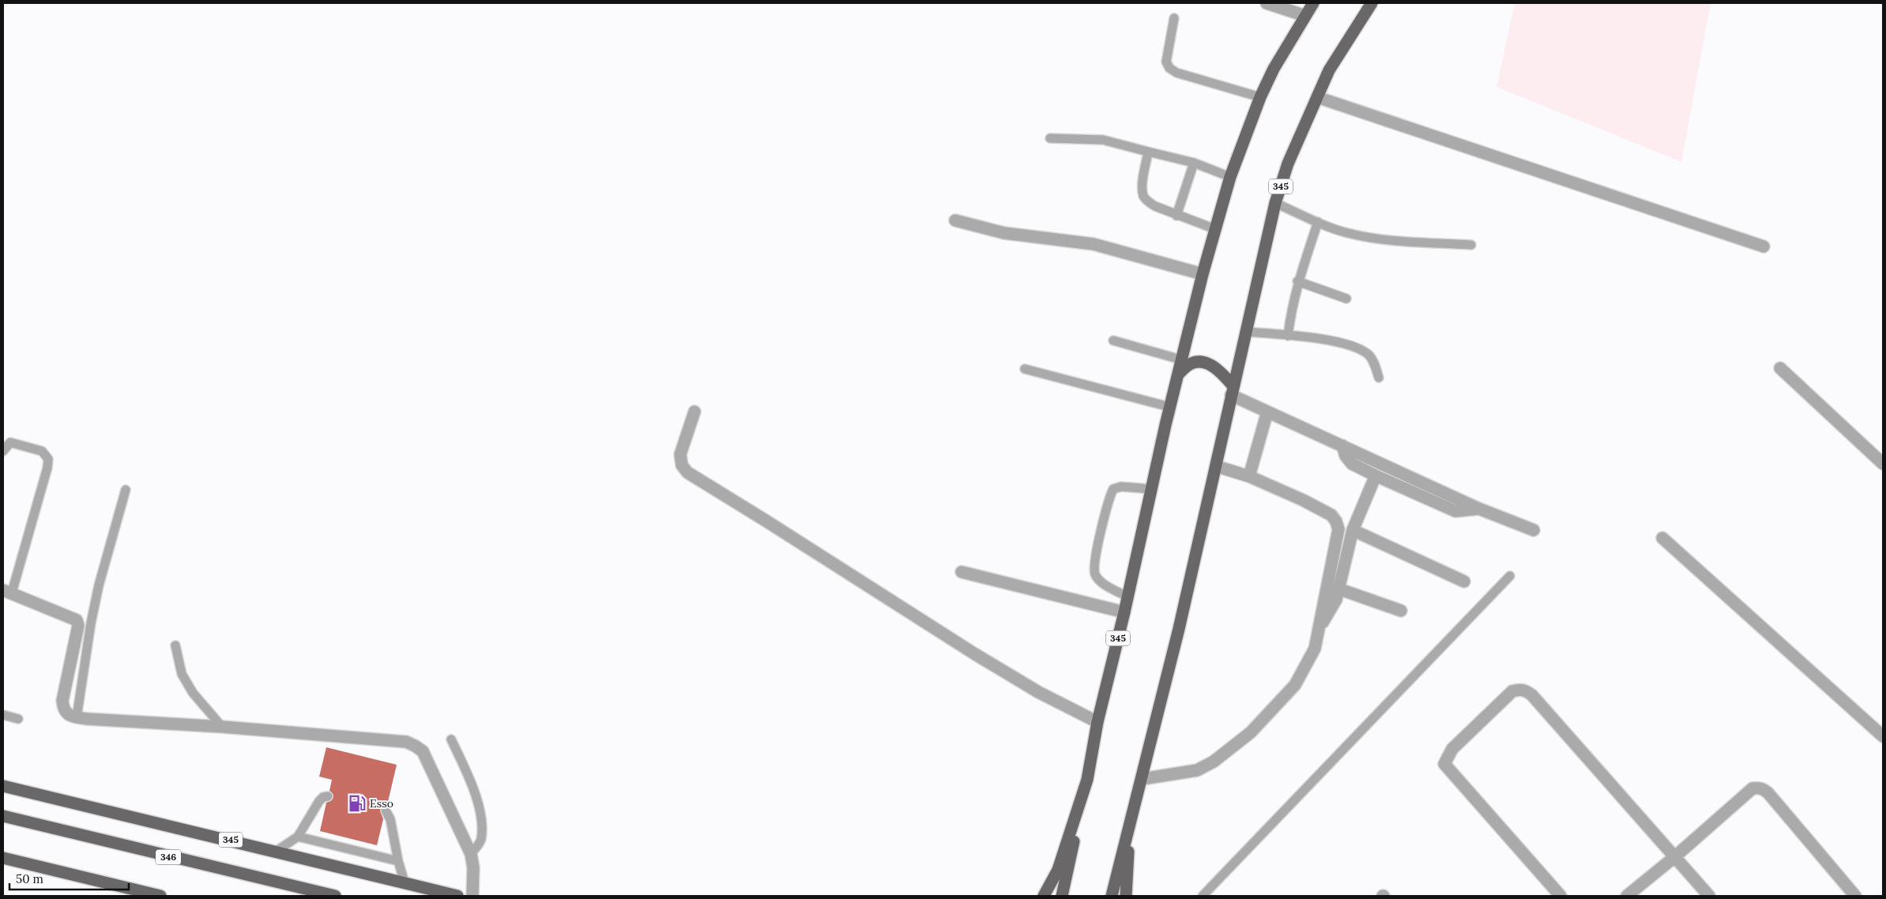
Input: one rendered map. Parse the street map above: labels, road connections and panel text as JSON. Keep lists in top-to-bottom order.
{
  "streets": {
    "main road": ["345", "346"]
  },
  "places": {
    "fuel station": ["Esso"]
  },
  "scale_bar": "50 m"
}
